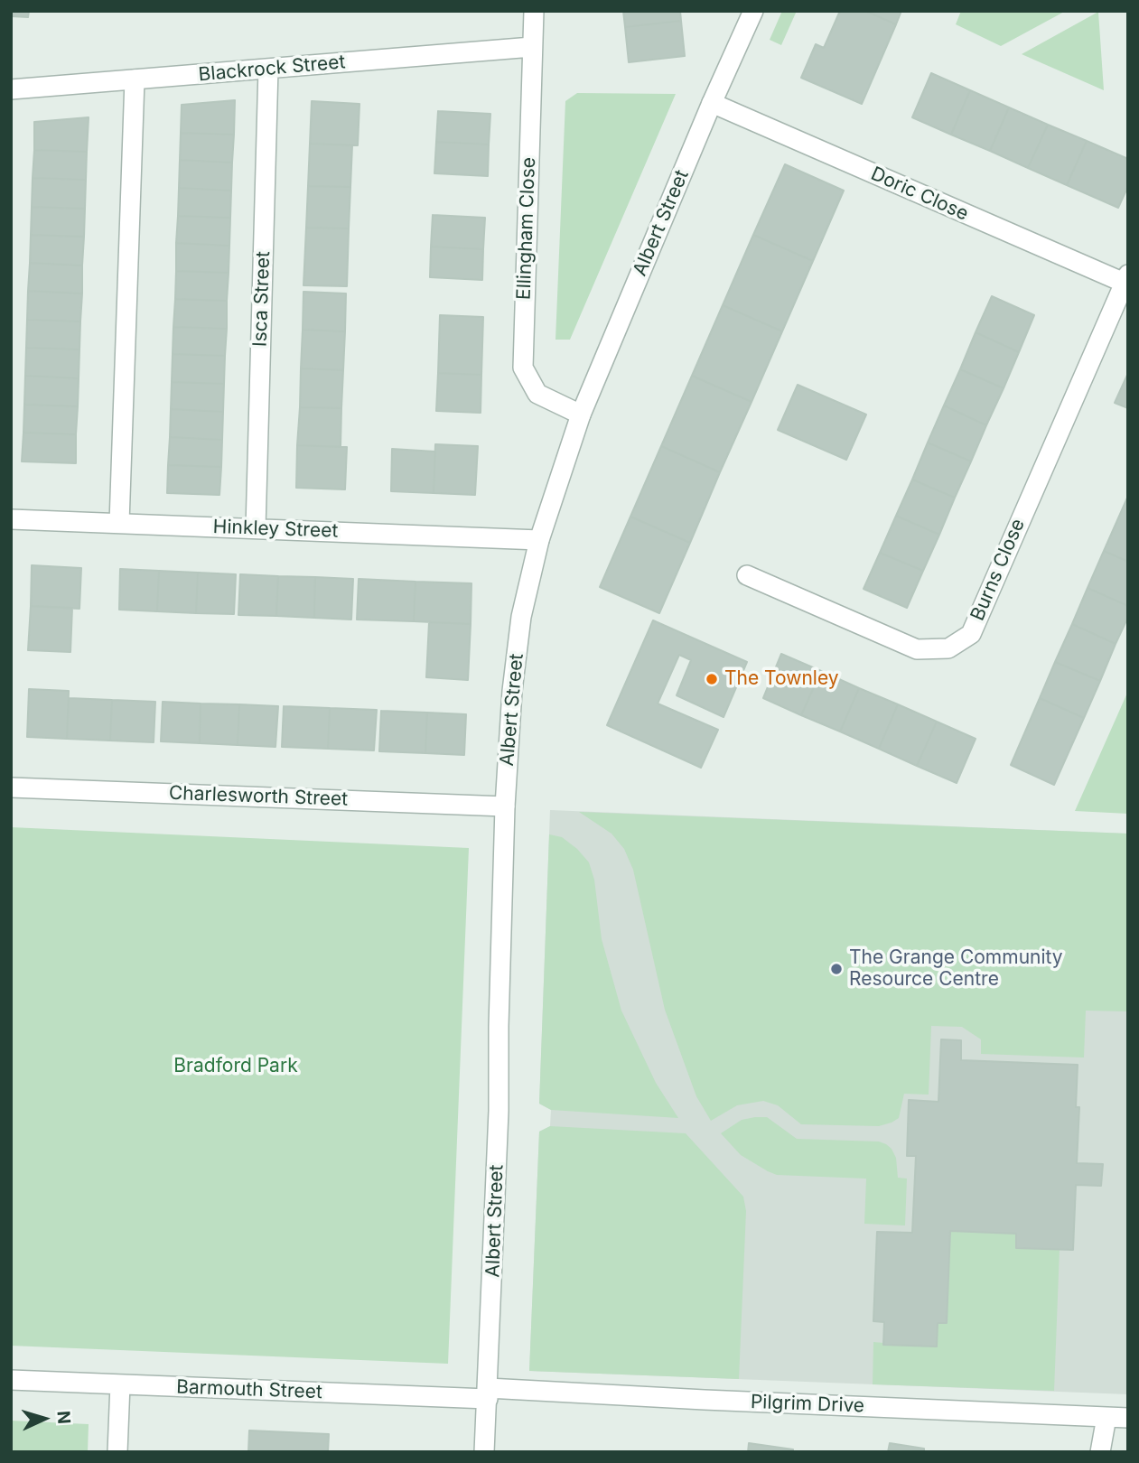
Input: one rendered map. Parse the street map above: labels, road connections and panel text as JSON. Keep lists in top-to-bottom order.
{
  "streets": {
    "street": [
      "Blackrock Street",
      "Doric Close",
      "Albert Street",
      "Ellingham Close",
      "Isca Street",
      "Hinkley Street",
      "Burns Close",
      "Charlesworth Street",
      "Barmouth Street",
      "Pilgrim Drive"
    ]
  },
  "crossings": [
    ["Blackrock Street", "Ellingham Close"],
    ["Blackrock Street", "Isca Street"],
    ["Doric Close", "Albert Street"],
    ["Doric Close", "Burns Close"],
    ["Albert Street", "Ellingham Close"],
    ["Albert Street", "Hinkley Street"],
    ["Albert Street", "Charlesworth Street"],
    ["Albert Street", "Barmouth Street"],
    ["Albert Street", "Pilgrim Drive"],
    ["Isca Street", "Hinkley Street"],
    ["Barmouth Street", "Pilgrim Drive"]
  ],
  "parks": ["Bradford Park"],
  "places": ["The Townley", "The Grange Community Resource Centre"],
  "north": "right"
}
